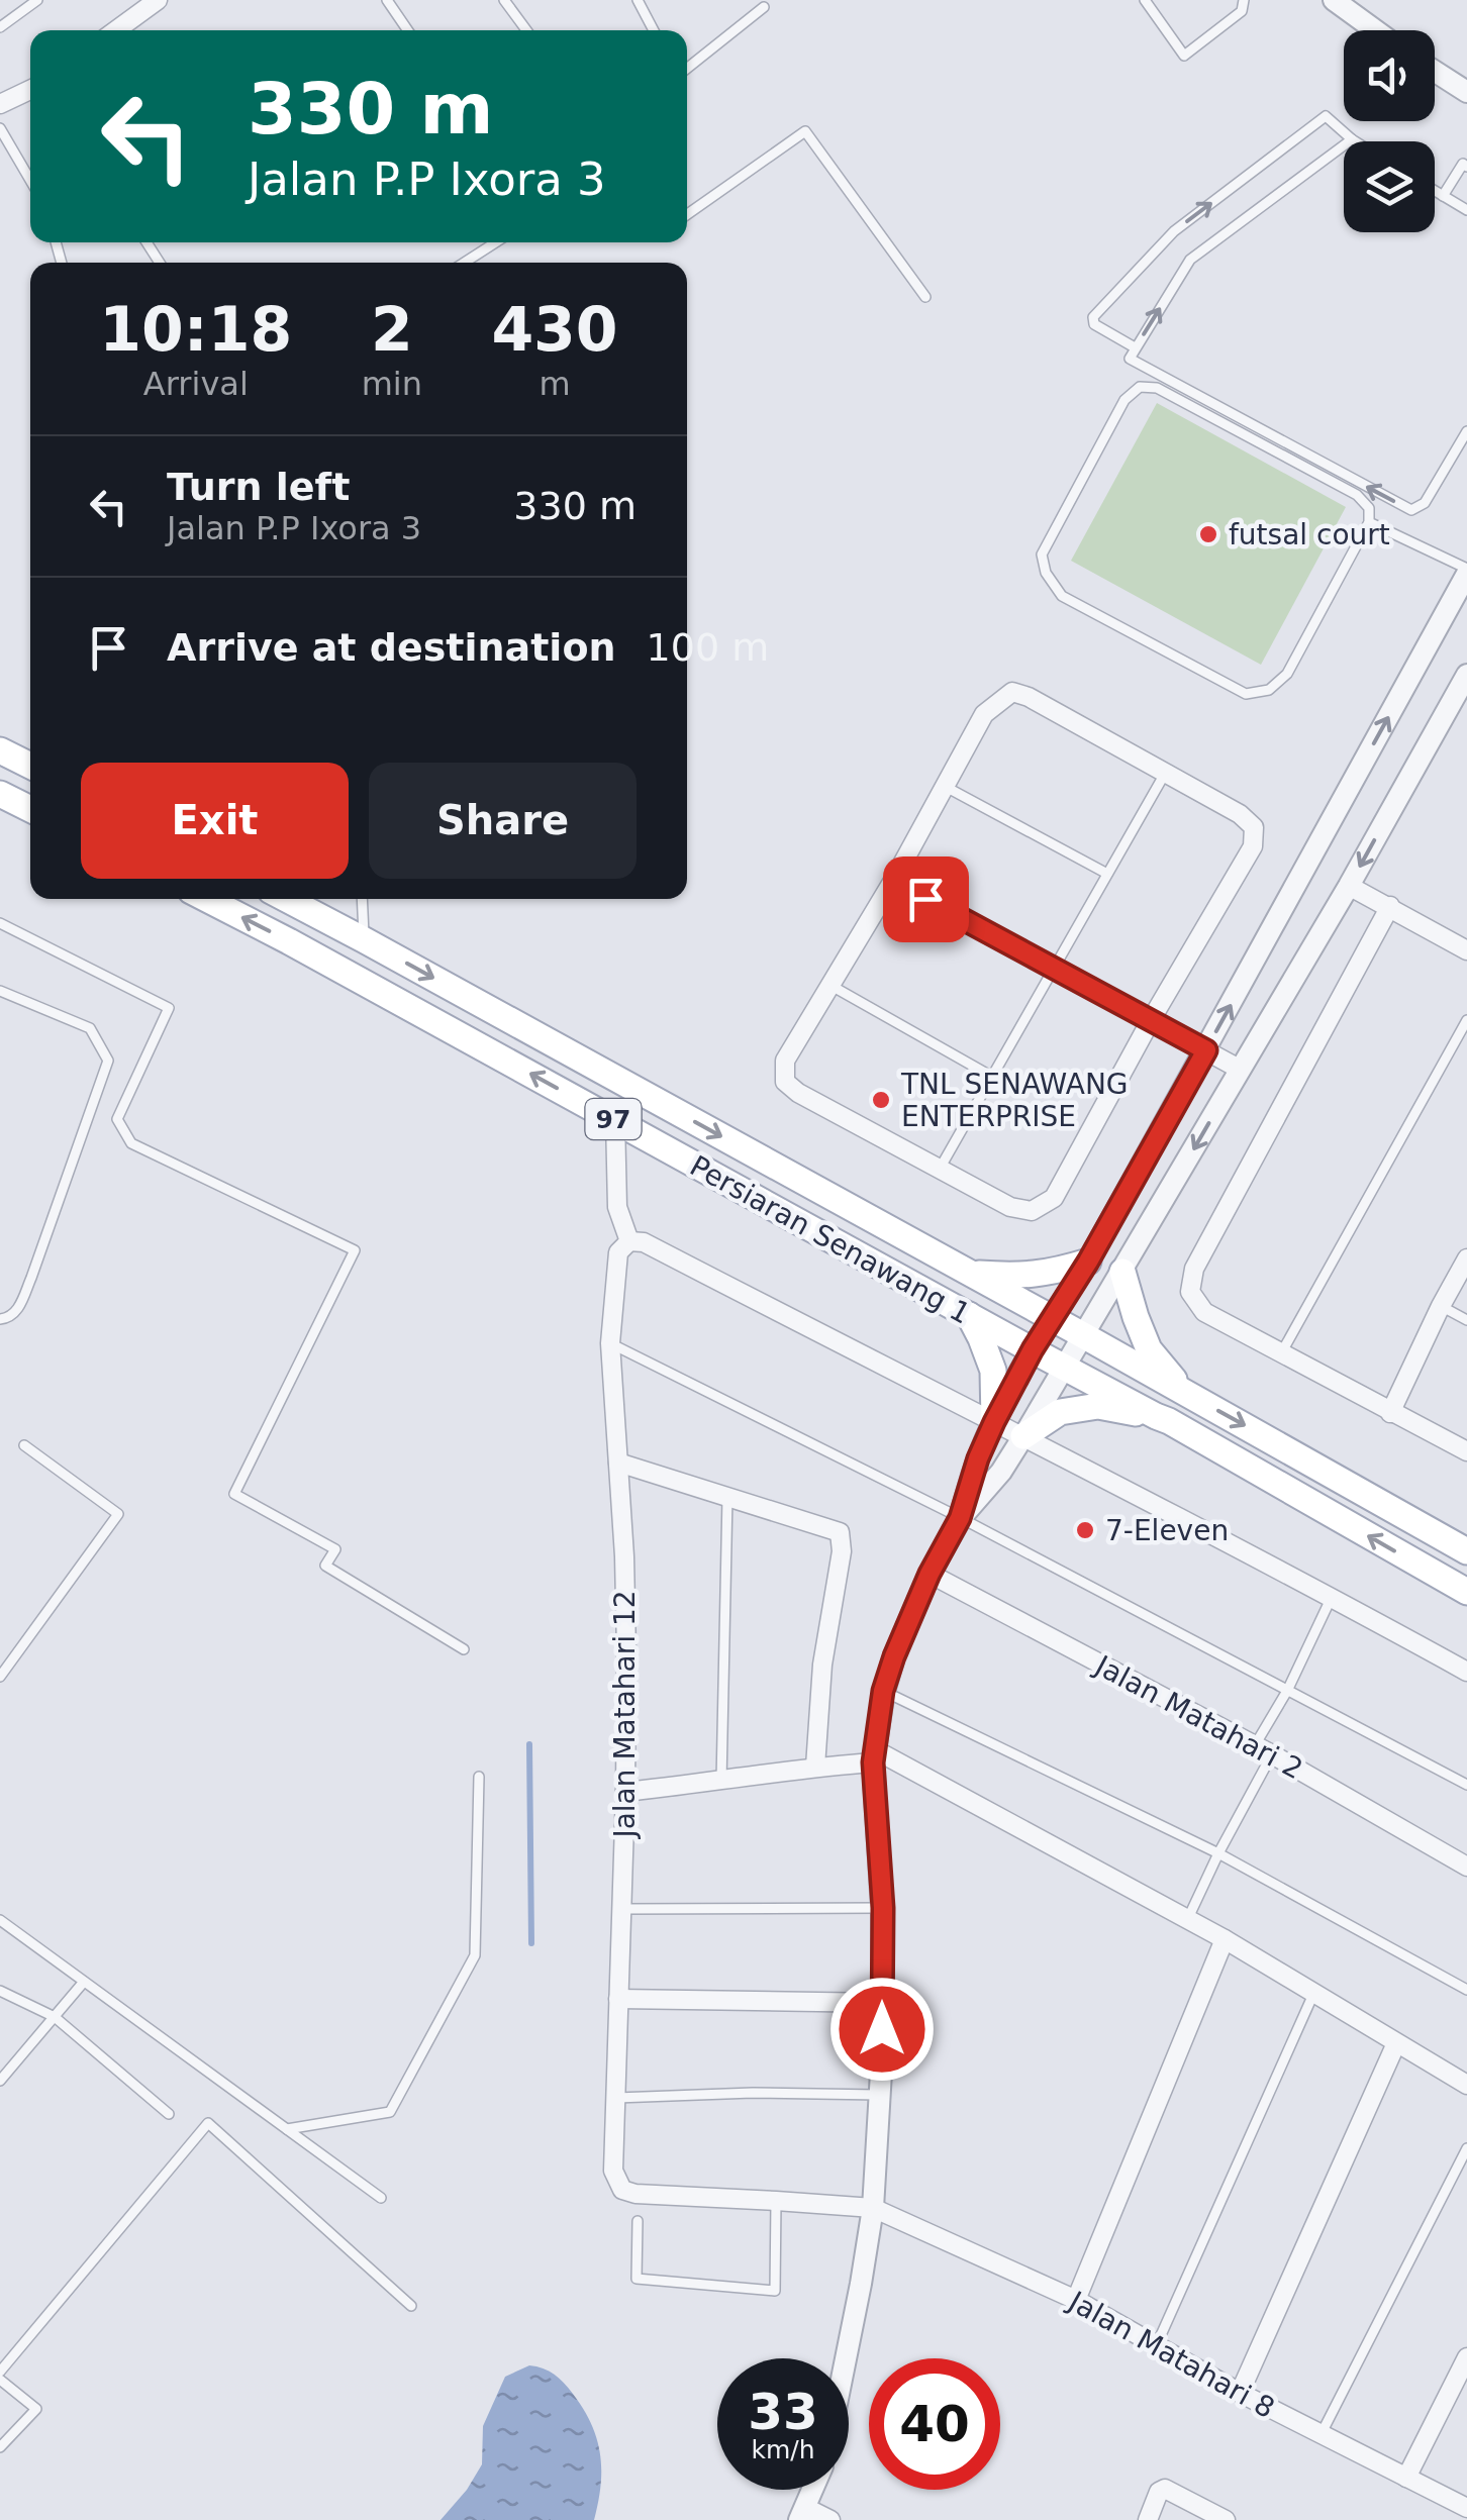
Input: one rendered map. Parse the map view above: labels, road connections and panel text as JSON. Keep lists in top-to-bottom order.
{
  "streets": {
    "main road": ["97", "Persiaran Senawang 1"],
    "street": ["Jalan Matahari 12", "Jalan Matahari 2", "Jalan Matahari 8"]
  },
  "places": ["futsal court", "TNL SENAWANG ENTERPRISE", "7-Eleven"],
  "page": {
    "turn": ["330 m", "Jalan P.P Ixora 3"],
    "eta": [
      "10:18",
      "Arrival",
      "2",
      "min",
      "430",
      "m"
    ],
    "list": [
      {
        "name": "Turn left",
        "note": "Jalan P.P Ixora 3",
        "value": "330 m"
      },
      {
        "name": "Arrive at destination",
        "value": "100 m"
      }
    ],
    "buttons": ["Exit", "Share"],
    "speed": "33 km/h",
    "limit": "40"
  }
}
